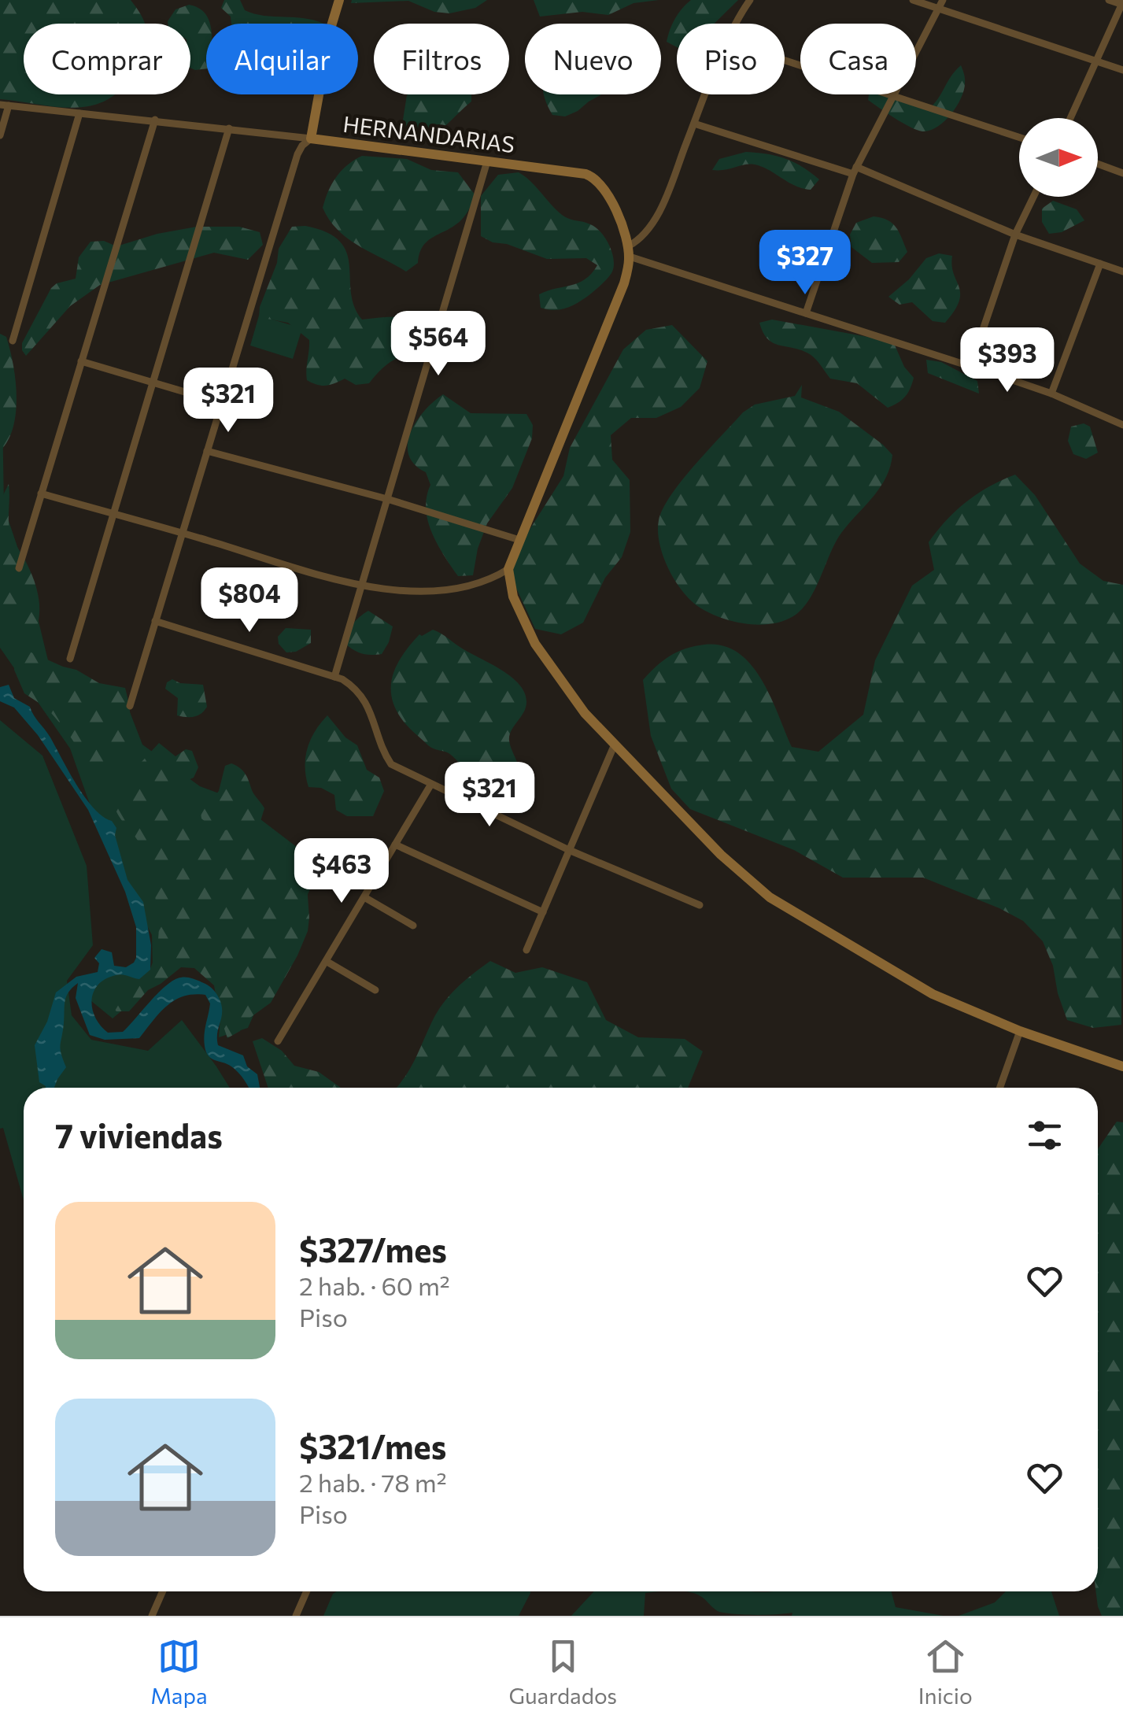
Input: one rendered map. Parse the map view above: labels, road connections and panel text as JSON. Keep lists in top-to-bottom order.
{
  "streets": {
    "street": ["HERNANDARIAS"]
  },
  "north": "right",
  "page": {
    "chip": [
      "Comprar",
      "Alquilar",
      "Filtros",
      "Nuevo",
      "Piso",
      "Casa"
    ],
    "price": [
      "$327",
      "$564",
      "$393",
      "$321",
      "$804",
      "$321",
      "$463"
    ],
    "heading": "7 viviendas",
    "list": [
      {
        "name": "$327/mes",
        "note": "2 hab. · 60 m² · Piso"
      },
      {
        "name": "$321/mes",
        "note": "2 hab. · 78 m² · Piso"
      }
    ],
    "tabs": ["Mapa", "Guardados", "Inicio"]
  }
}
